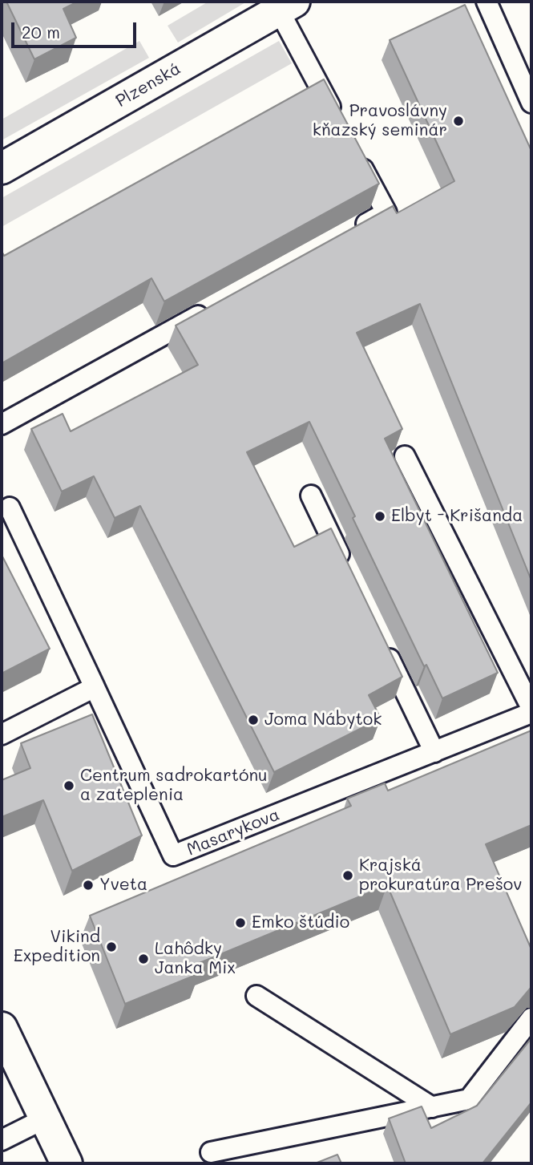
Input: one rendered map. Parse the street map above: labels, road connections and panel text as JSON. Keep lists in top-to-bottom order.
{
  "streets": {
    "street": ["Plzenská"],
    "lane": ["Masarykova"]
  },
  "places": [
    "Pravoslávny kňazský seminár",
    "Elbyt - Krišanda",
    "Joma Nábytok",
    "Centrum sadrokartónu a zateplenia",
    "Krajská prokuratúra Prešov",
    "Yveta",
    "Emko štúdio",
    "Vikind Expedition",
    "Lahôdky Janka Mix"
  ],
  "scale_bar": "20 m"
}
